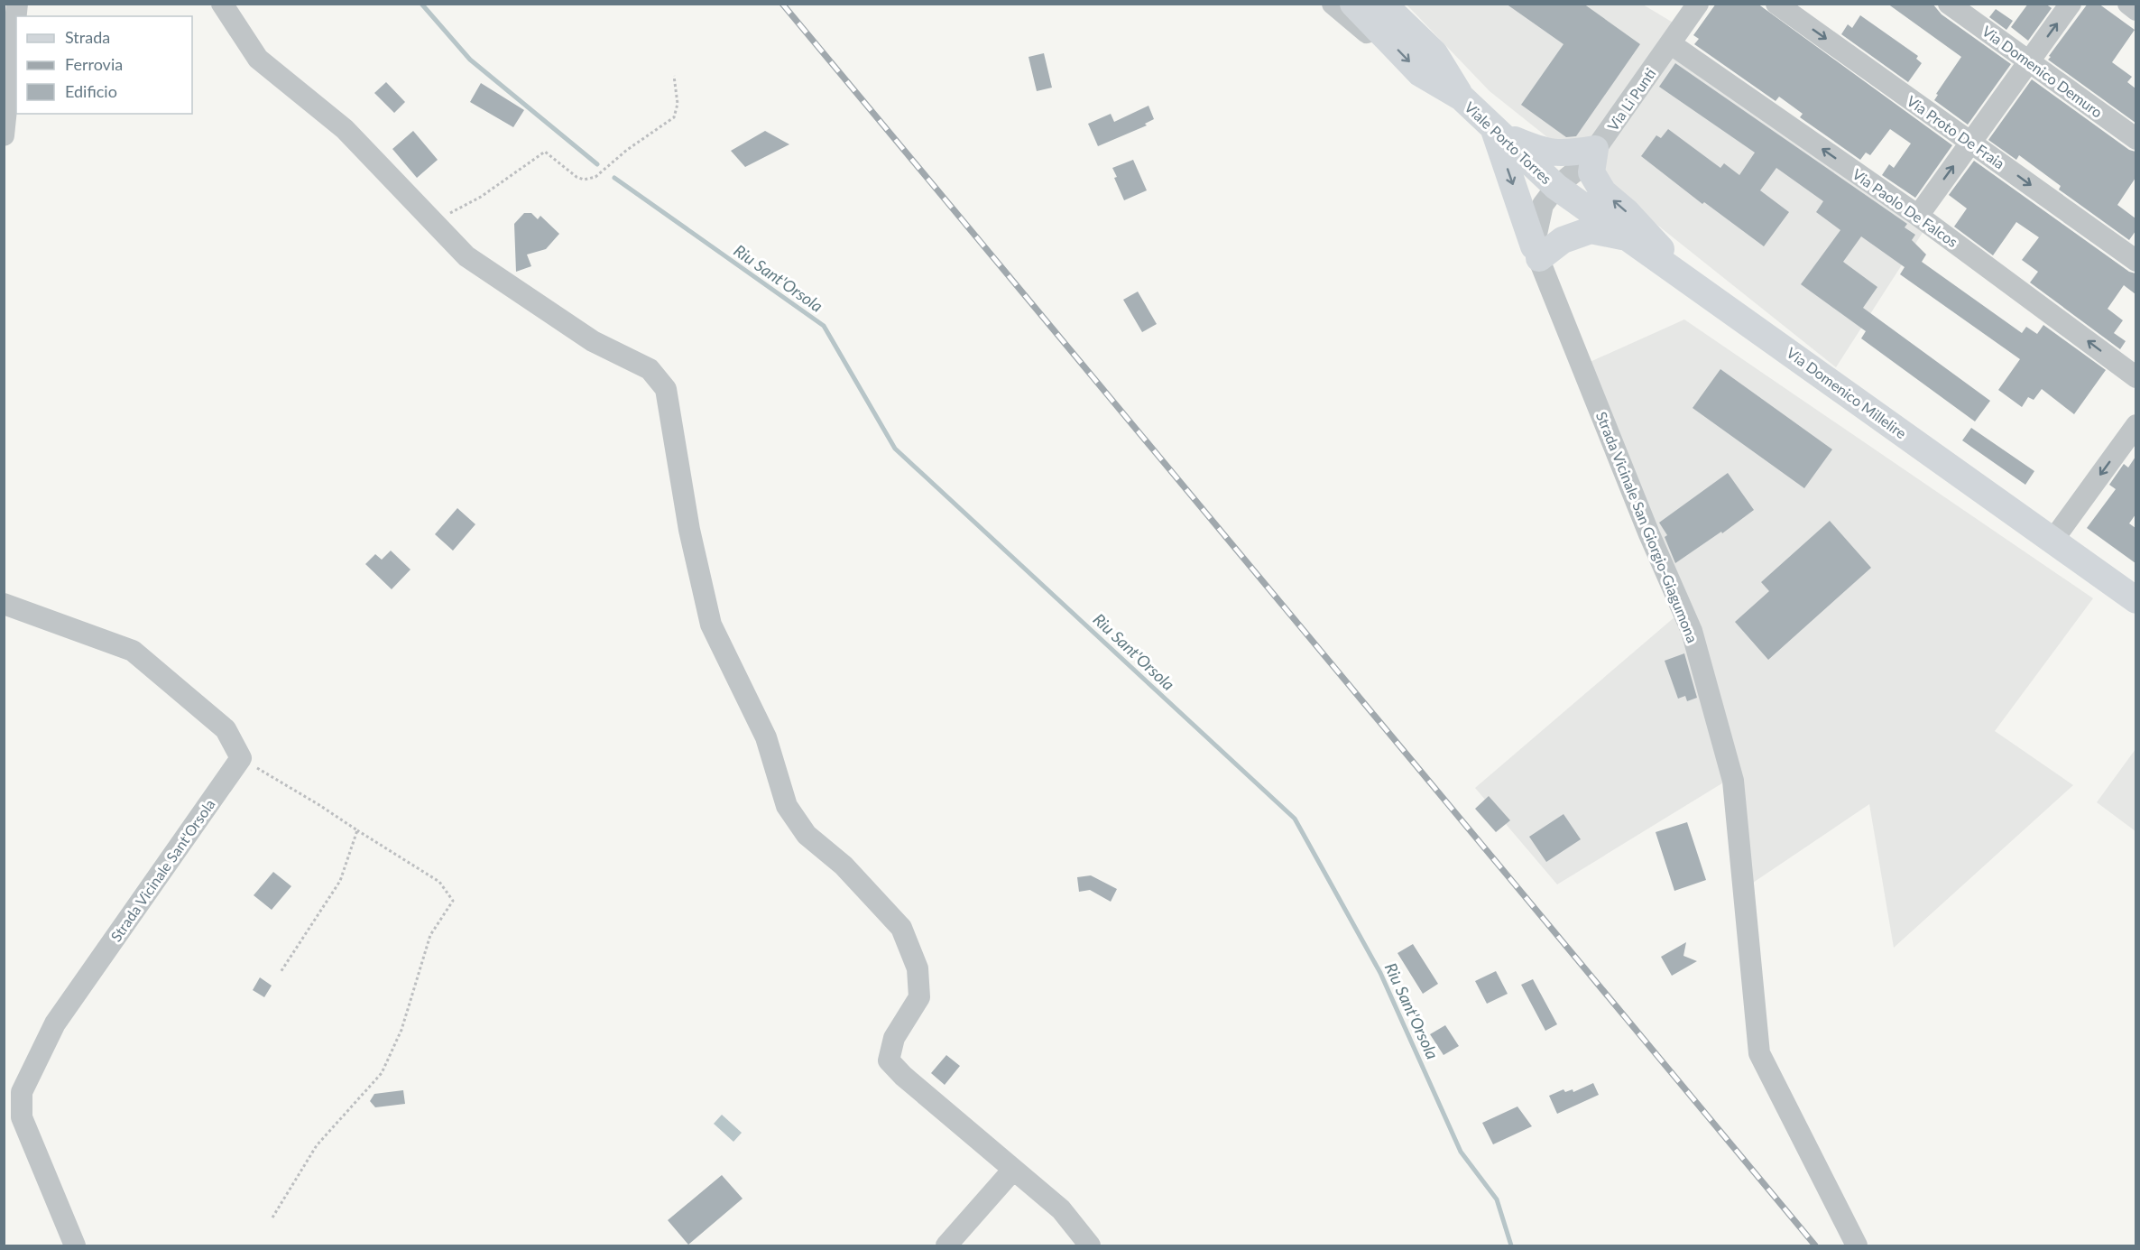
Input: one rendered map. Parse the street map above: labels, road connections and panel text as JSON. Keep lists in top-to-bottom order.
{
  "streets": {
    "main road": ["Viale Porto Torres", "Via Domenico Millelire"],
    "street": [
      "Via Domenico Demuro",
      "Via Li Punti",
      "Via Proto De Fraia",
      "Via Paolo De Falcos",
      "Strada Vicinale San Giorgio-Giagumona",
      "Strada Vicinale Sant'Orsola"
    ]
  },
  "crossings": [
    ["Via Li Punti", "Viale Porto Torres"],
    ["Via Li Punti", "Via Paolo De Falcos"],
    ["Via Li Punti", "Via Domenico Millelire"],
    ["Viale Porto Torres", "Via Domenico Millelire"]
  ],
  "one_way": ["Via Proto De Fraia", "Via Paolo De Falcos"],
  "water": ["Riu Sant'Orsola"],
  "legend": ["Strada", "Ferrovia", "Edificio"]
}
